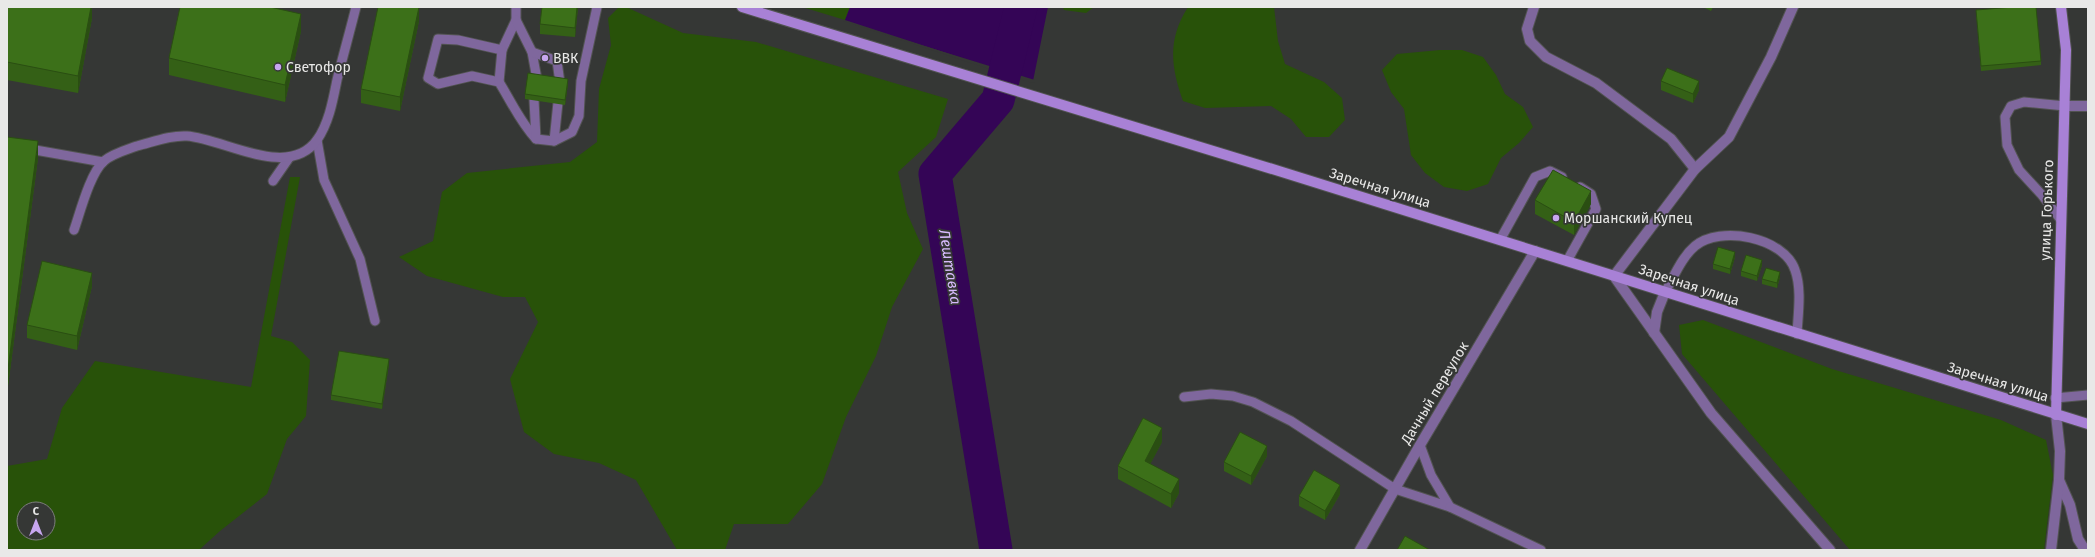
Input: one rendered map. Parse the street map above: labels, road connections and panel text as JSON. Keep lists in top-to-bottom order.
{
  "streets": {
    "main road": ["Заречная улица", "улица Горького"],
    "street": ["Дачный переулок"]
  },
  "crossings": [
    ["Заречная улица", "улица Горького"],
    ["Заречная улица", "Дачный переулок"]
  ],
  "water": ["Лештавка"],
  "places": ["ВВК", "Светофор", "Моршанский Купец"],
  "north": "top"
}
